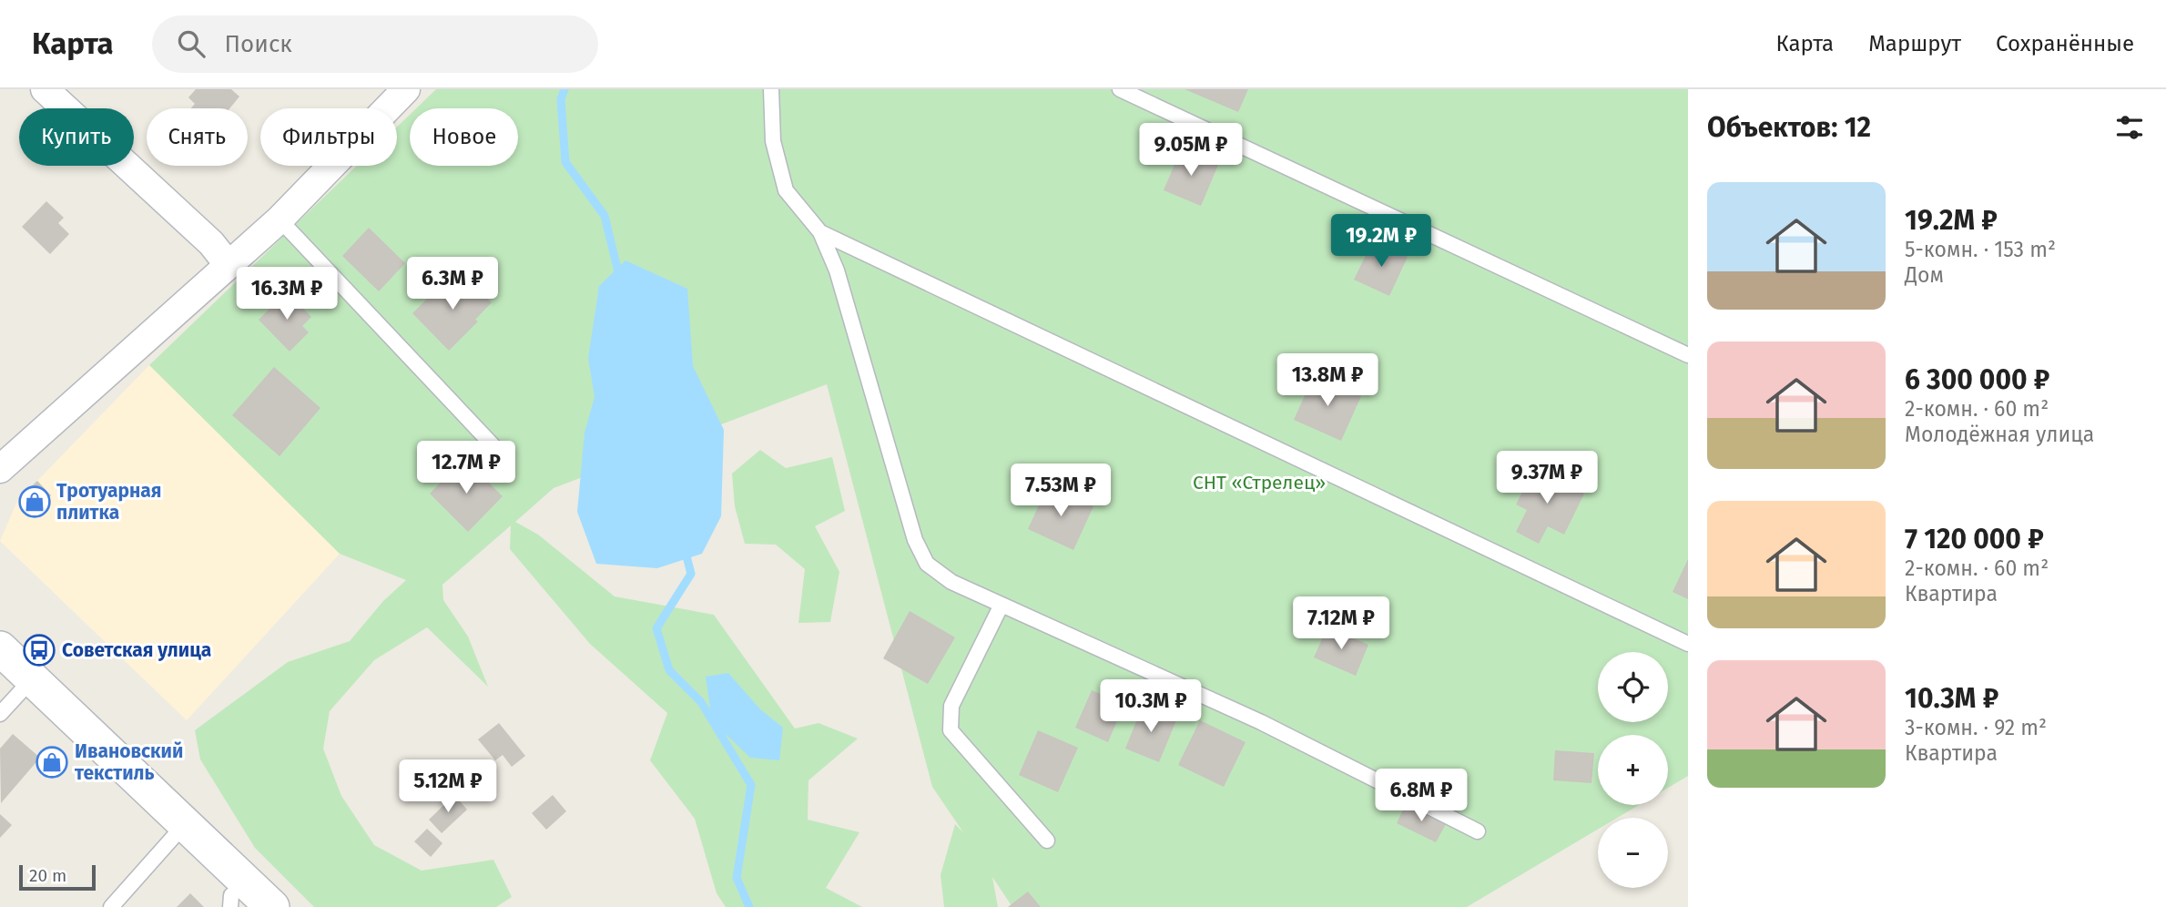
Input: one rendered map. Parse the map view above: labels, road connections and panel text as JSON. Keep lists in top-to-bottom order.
{
  "parks": ["СНТ «Стрелец»"],
  "places": {
    "shop": ["Тротуарная плитка", "Ивановский текстиль"],
    "bus stop": ["Советская улица"]
  },
  "scale_bar": "20 m",
  "page": {
    "header": "Карта",
    "search": "Поиск",
    "nav": ["Карта", "Маршрут", "Сохранённые"],
    "heading": "Объектов: 12",
    "chip": [
      "Купить",
      "Снять",
      "Фильтры",
      "Новое"
    ],
    "price": [
      "9.05M ₽",
      "19.2M ₽",
      "6.3M ₽",
      "16.3M ₽",
      "13.8M ₽",
      "12.7M ₽",
      "9.37M ₽",
      "7.53M ₽",
      "7.12M ₽",
      "10.3M ₽",
      "5.12M ₽",
      "6.8M ₽"
    ],
    "list": [
      {
        "name": "19.2M ₽",
        "note": "5-комн. · 153 m² · Дом"
      },
      {
        "name": "6 300 000 ₽",
        "note": "2-комн. · 60 m² · Молодёжная улица"
      },
      {
        "name": "7 120 000 ₽",
        "note": "2-комн. · 60 m² · Квартира"
      },
      {
        "name": "10.3M ₽",
        "note": "3-комн. · 92 m² · Квартира"
      }
    ],
    "map_buttons": ["+", "−"],
    "scale": "20 m"
  }
}
